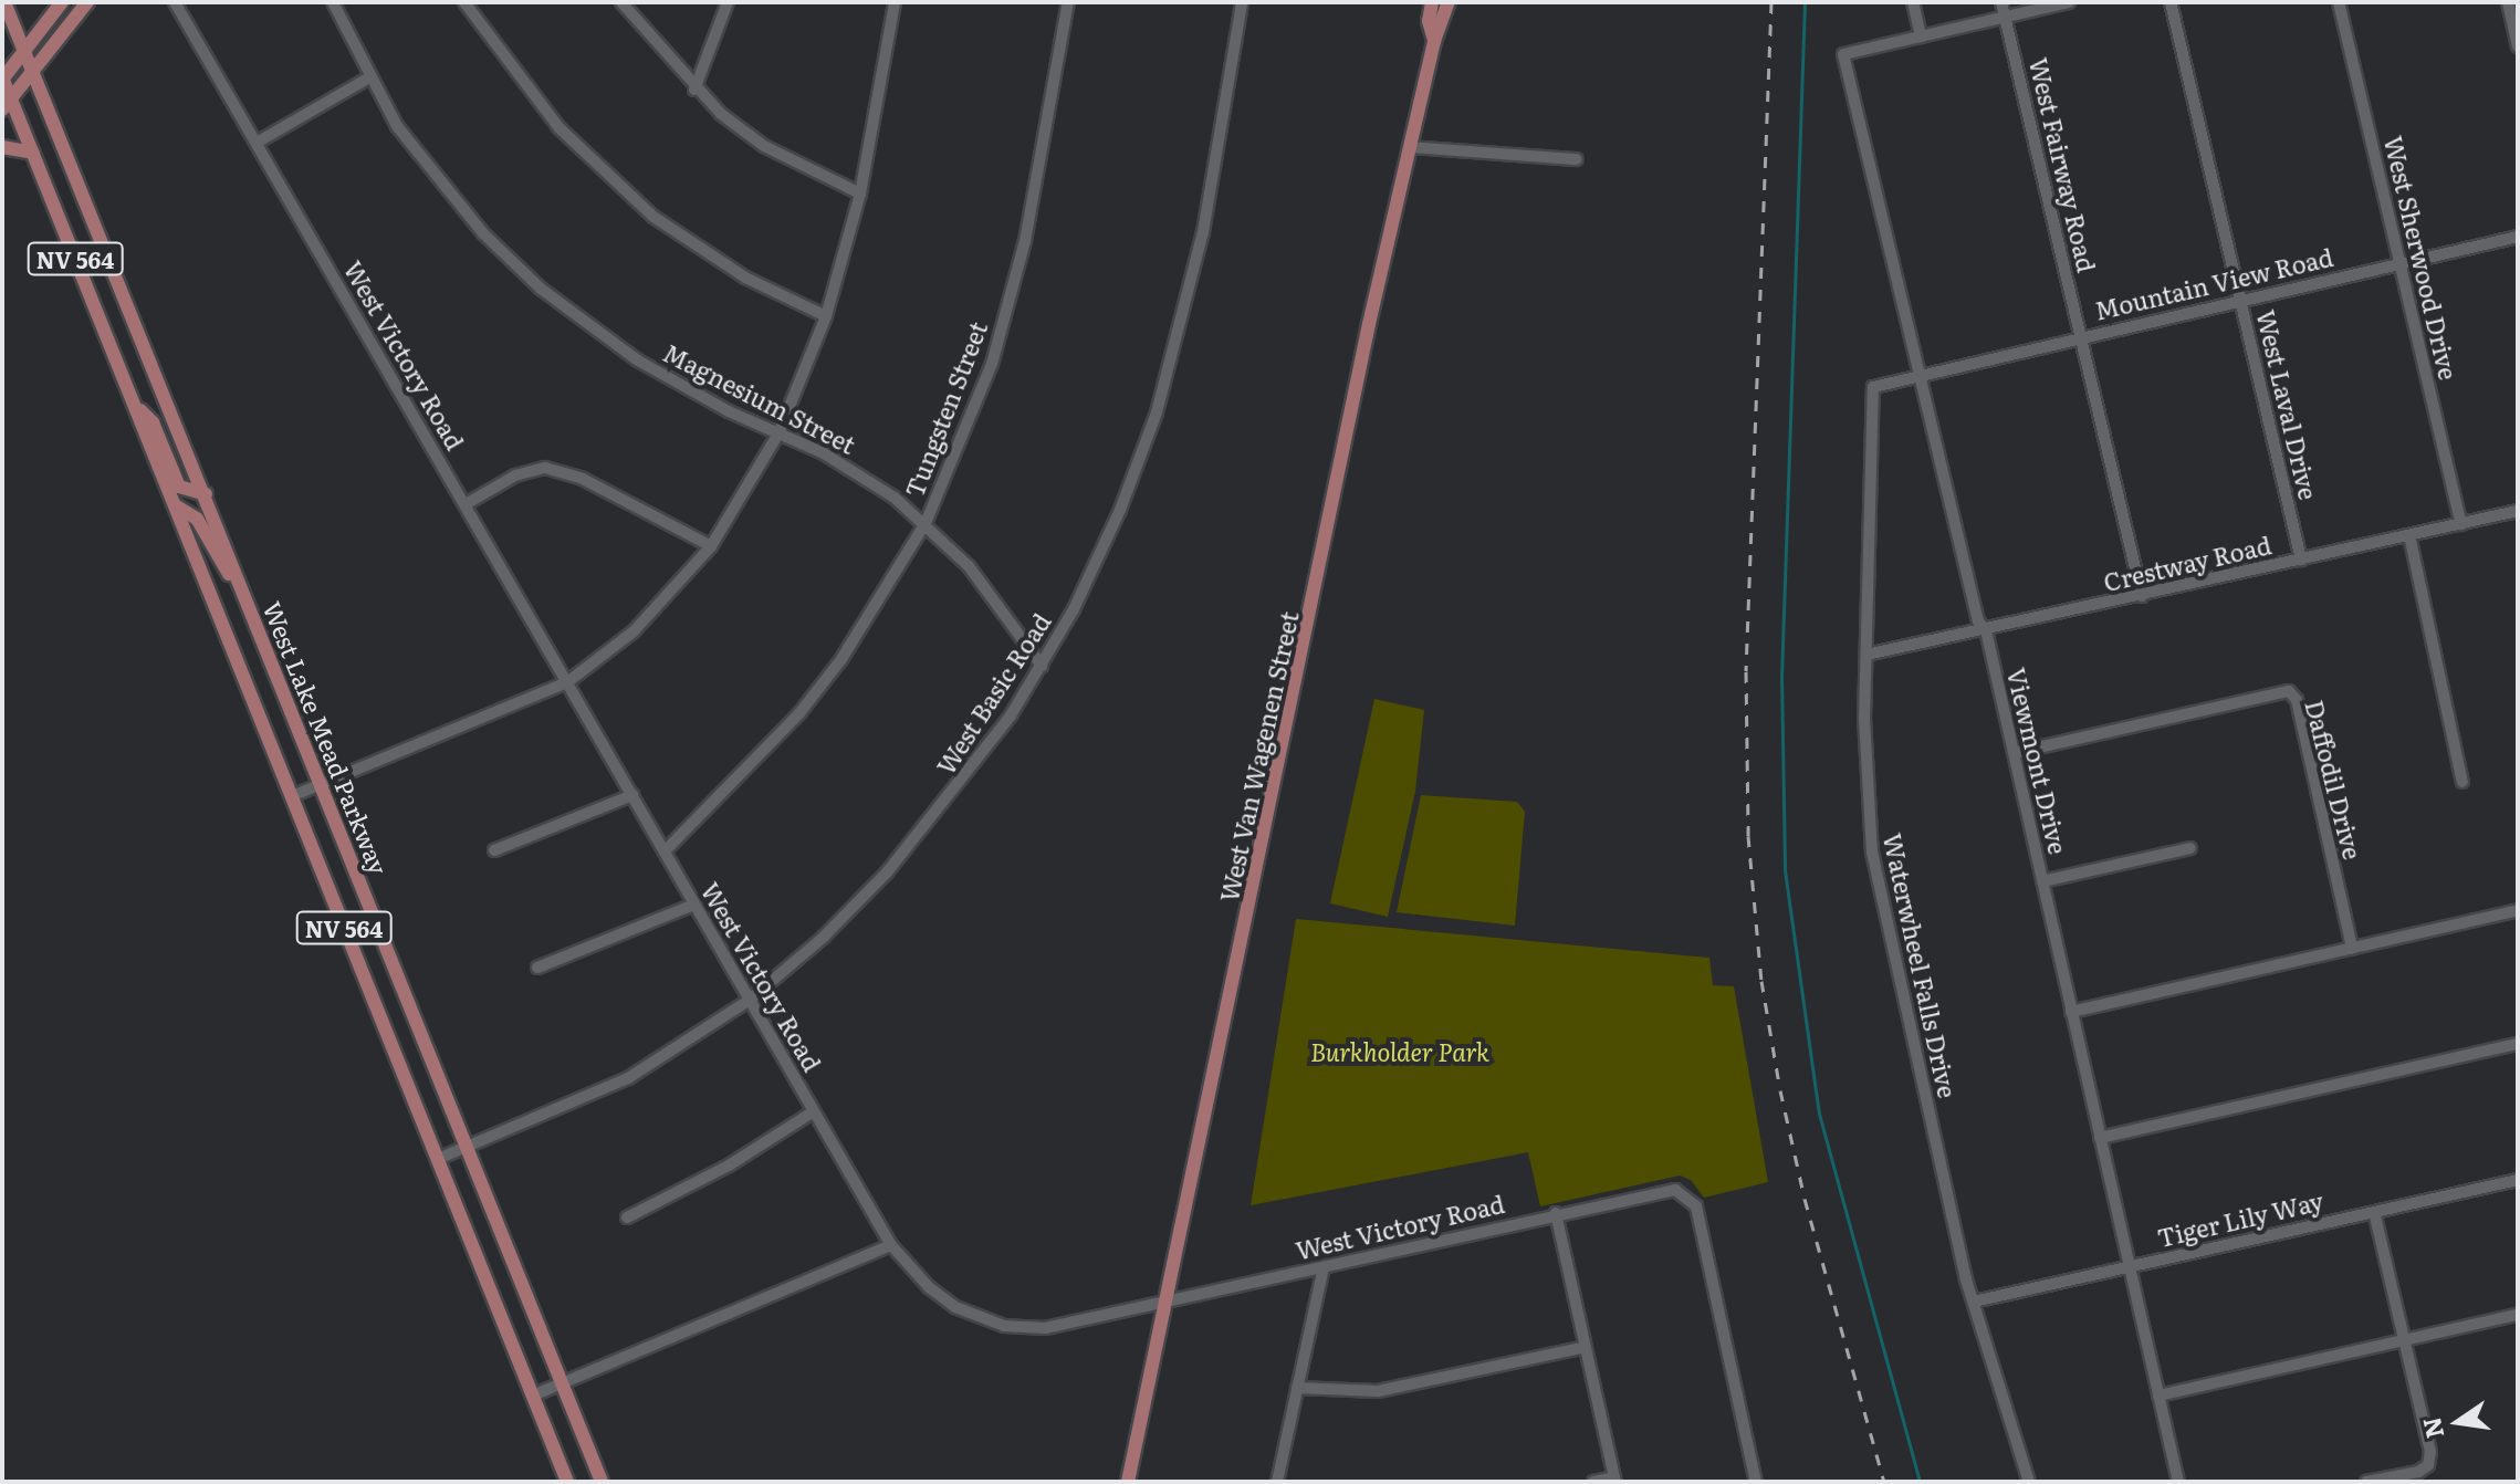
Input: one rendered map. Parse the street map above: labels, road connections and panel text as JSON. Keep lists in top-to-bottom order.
{
  "streets": {
    "main road": ["NV 564", "West Lake Mead Parkway", "West Van Wagenen Street"],
    "street": [
      "West Fairway Road",
      "West Sherwood Drive",
      "Mountain View Road",
      "West Victory Road",
      "Magnesium Street",
      "West Laval Drive",
      "Tungsten Street",
      "Crestway Road",
      "West Basic Road",
      "Viewmont Drive",
      "Daffodil Drive",
      "Waterwheel Falls Drive",
      "Tiger Lily Way"
    ]
  },
  "crossings": [
    ["West Fairway Road", "Mountain View Road"],
    ["West Fairway Road", "Crestway Road"],
    ["West Sherwood Drive", "Mountain View Road"],
    ["West Sherwood Drive", "Crestway Road"],
    ["NV 564", "West Basic Road"],
    ["NV 564", "West Lake Mead Parkway"],
    ["Mountain View Road", "West Laval Drive"],
    ["Mountain View Road", "Viewmont Drive"],
    ["Mountain View Road", "Waterwheel Falls Drive"],
    ["West Victory Road", "Tungsten Street"],
    ["West Victory Road", "West Basic Road"],
    ["West Victory Road", "West Van Wagenen Street"],
    ["Magnesium Street", "Tungsten Street"],
    ["Magnesium Street", "West Basic Road"],
    ["West Laval Drive", "Crestway Road"],
    ["Crestway Road", "Viewmont Drive"],
    ["Crestway Road", "Waterwheel Falls Drive"],
    ["West Basic Road", "West Lake Mead Parkway"],
    ["Viewmont Drive", "Daffodil Drive"],
    ["Viewmont Drive", "Waterwheel Falls Drive"],
    ["Viewmont Drive", "Tiger Lily Way"],
    ["Waterwheel Falls Drive", "Tiger Lily Way"]
  ],
  "parks": ["Burkholder Park"],
  "north": "left"
}
